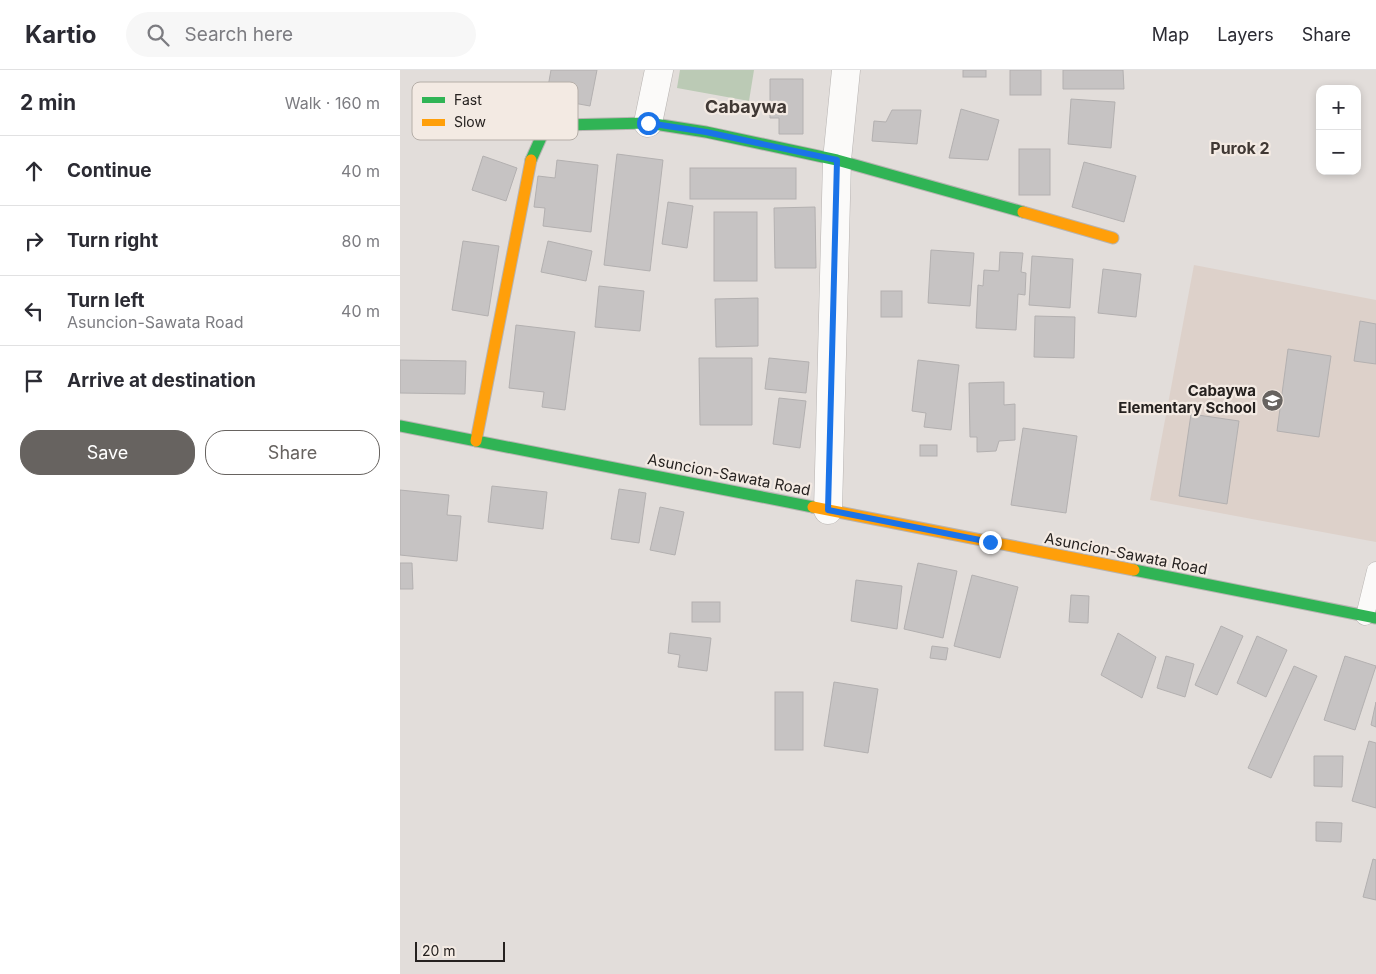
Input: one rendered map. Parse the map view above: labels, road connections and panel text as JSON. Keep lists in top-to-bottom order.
{
  "streets": {
    "main road": ["Asuncion-Sawata Road"]
  },
  "districts": ["Cabaywa", "Purok 2"],
  "places": {
    "school or university": ["Cabaywa Elementary School"]
  },
  "legend": ["Fast", "Slow"],
  "scale_bar": "20 m",
  "page": {
    "header": "Kartio",
    "search": "Search here",
    "nav": ["Map", "Layers", "Share"],
    "heading": ["2 min", "Walk · 160 m"],
    "map_buttons": ["+", "−"],
    "list": [
      ["Continue", "40 m"],
      ["Turn right", "80 m"],
      ["Turn left", "Asuncion-Sawata Road", "40 m"],
      "Arrive at destination"
    ],
    "buttons": ["Save", "Share"],
    "scale": "20 m"
  }
}
